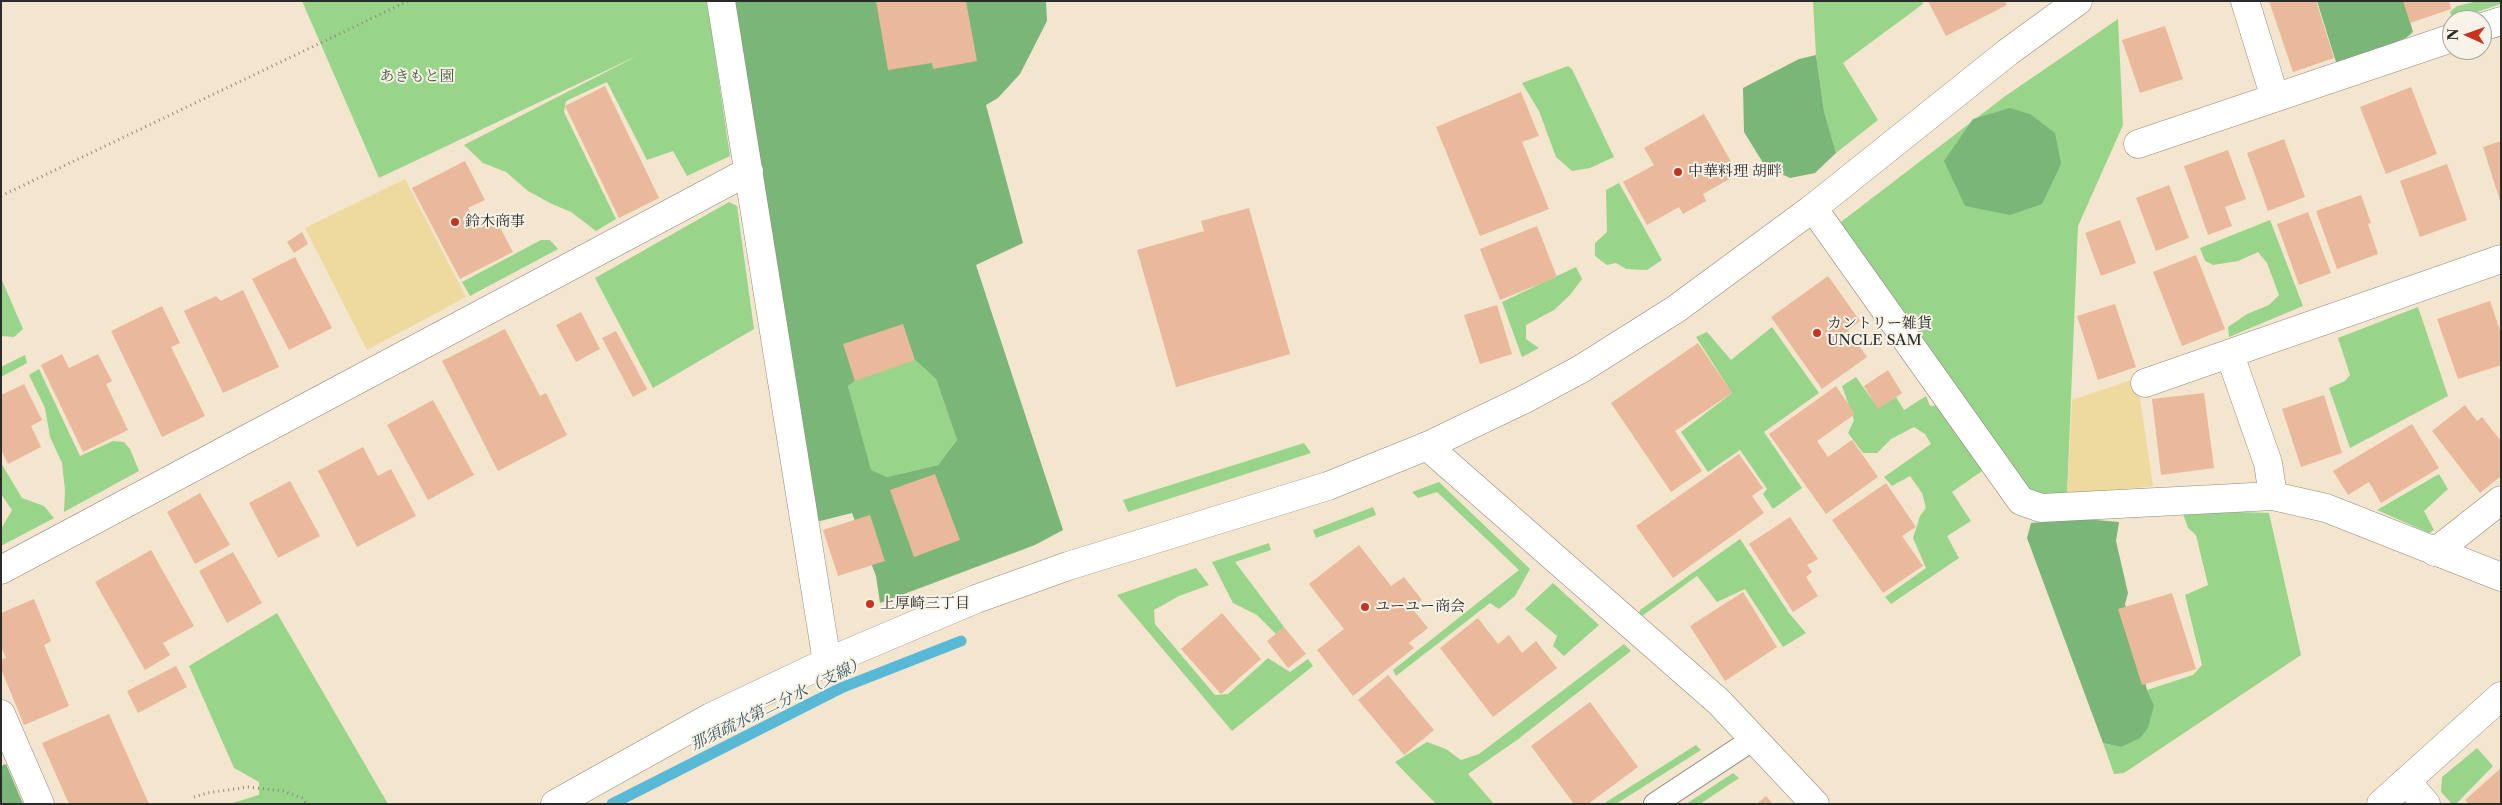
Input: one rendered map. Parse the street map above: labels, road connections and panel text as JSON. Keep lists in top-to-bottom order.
{
  "water": ["那須疏水第二分水（支線）"],
  "parks": ["あきもと園"],
  "places": [
    "中華料理 胡畔",
    "鈴木商事",
    "カントリー雑貨 UNCLE SAM",
    "上厚崎三丁目",
    "ユーユー商会"
  ],
  "north": "left"
}
